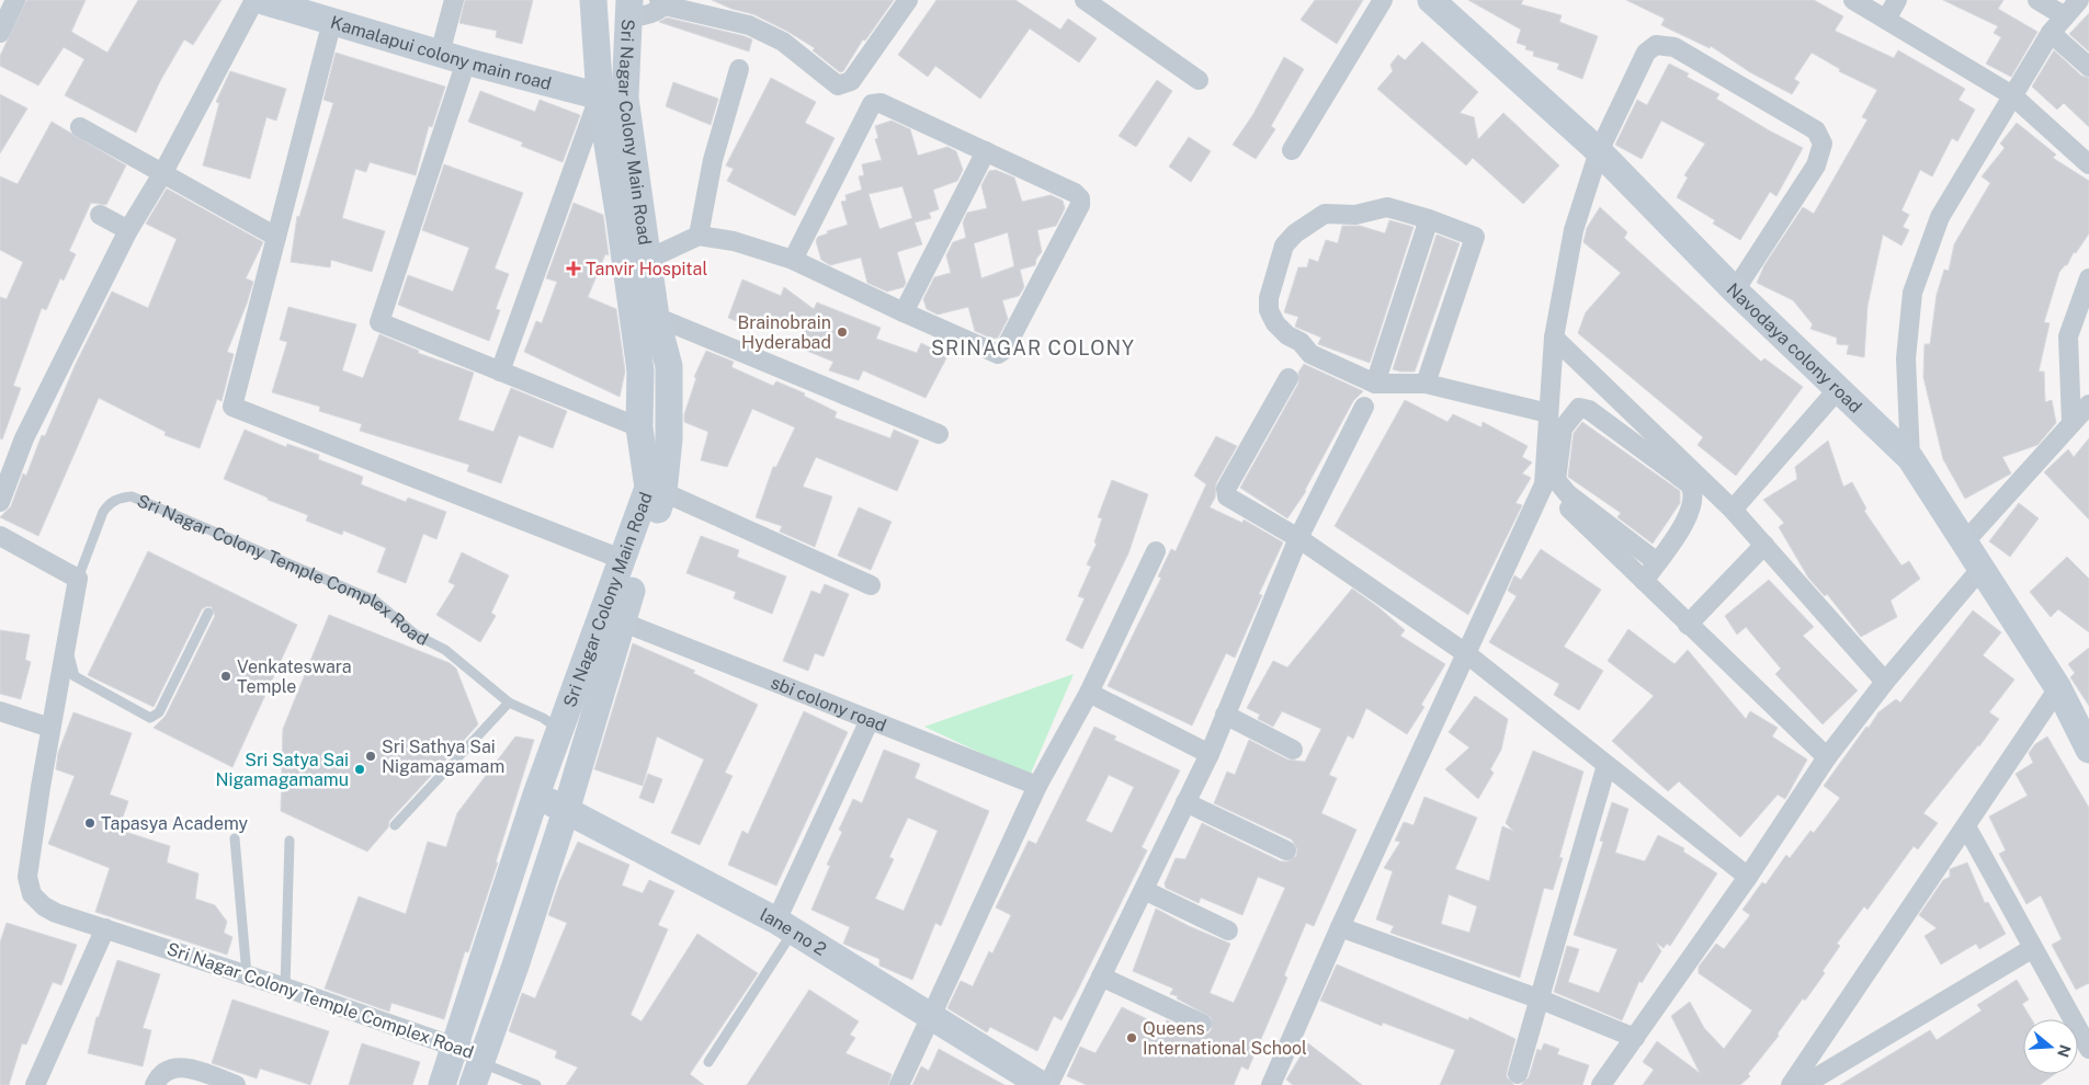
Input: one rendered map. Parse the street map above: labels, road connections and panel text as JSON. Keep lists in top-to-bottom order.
{
  "streets": {
    "main road": [
      "Kamalapui colony main road",
      "Sri Nagar Colony Main Road",
      "Navodaya colony road",
      "lane no 2"
    ],
    "street": ["Sri Nagar Colony Temple Complex Road", "sbi colony road"]
  },
  "crossings": [
    ["Kamalapui colony main road", "Sri Nagar Colony Main Road"],
    ["Sri Nagar Colony Main Road", "Sri Nagar Colony Temple Complex Road"],
    ["Sri Nagar Colony Main Road", "sbi colony road"],
    ["Sri Nagar Colony Main Road", "lane no 2"]
  ],
  "districts": ["SRINAGAR COLONY"],
  "places": {
    "health": ["Tanvir Hospital"],
    "other": [
      "Brainobrain Hyderabad",
      "Venkateswara Temple",
      "Sri Sathya Sai Nigamagamam",
      "Sri Satya Sai Nigamagamamu",
      "Tapasya Academy",
      "Queens International School"
    ]
  },
  "north": "right"
}
